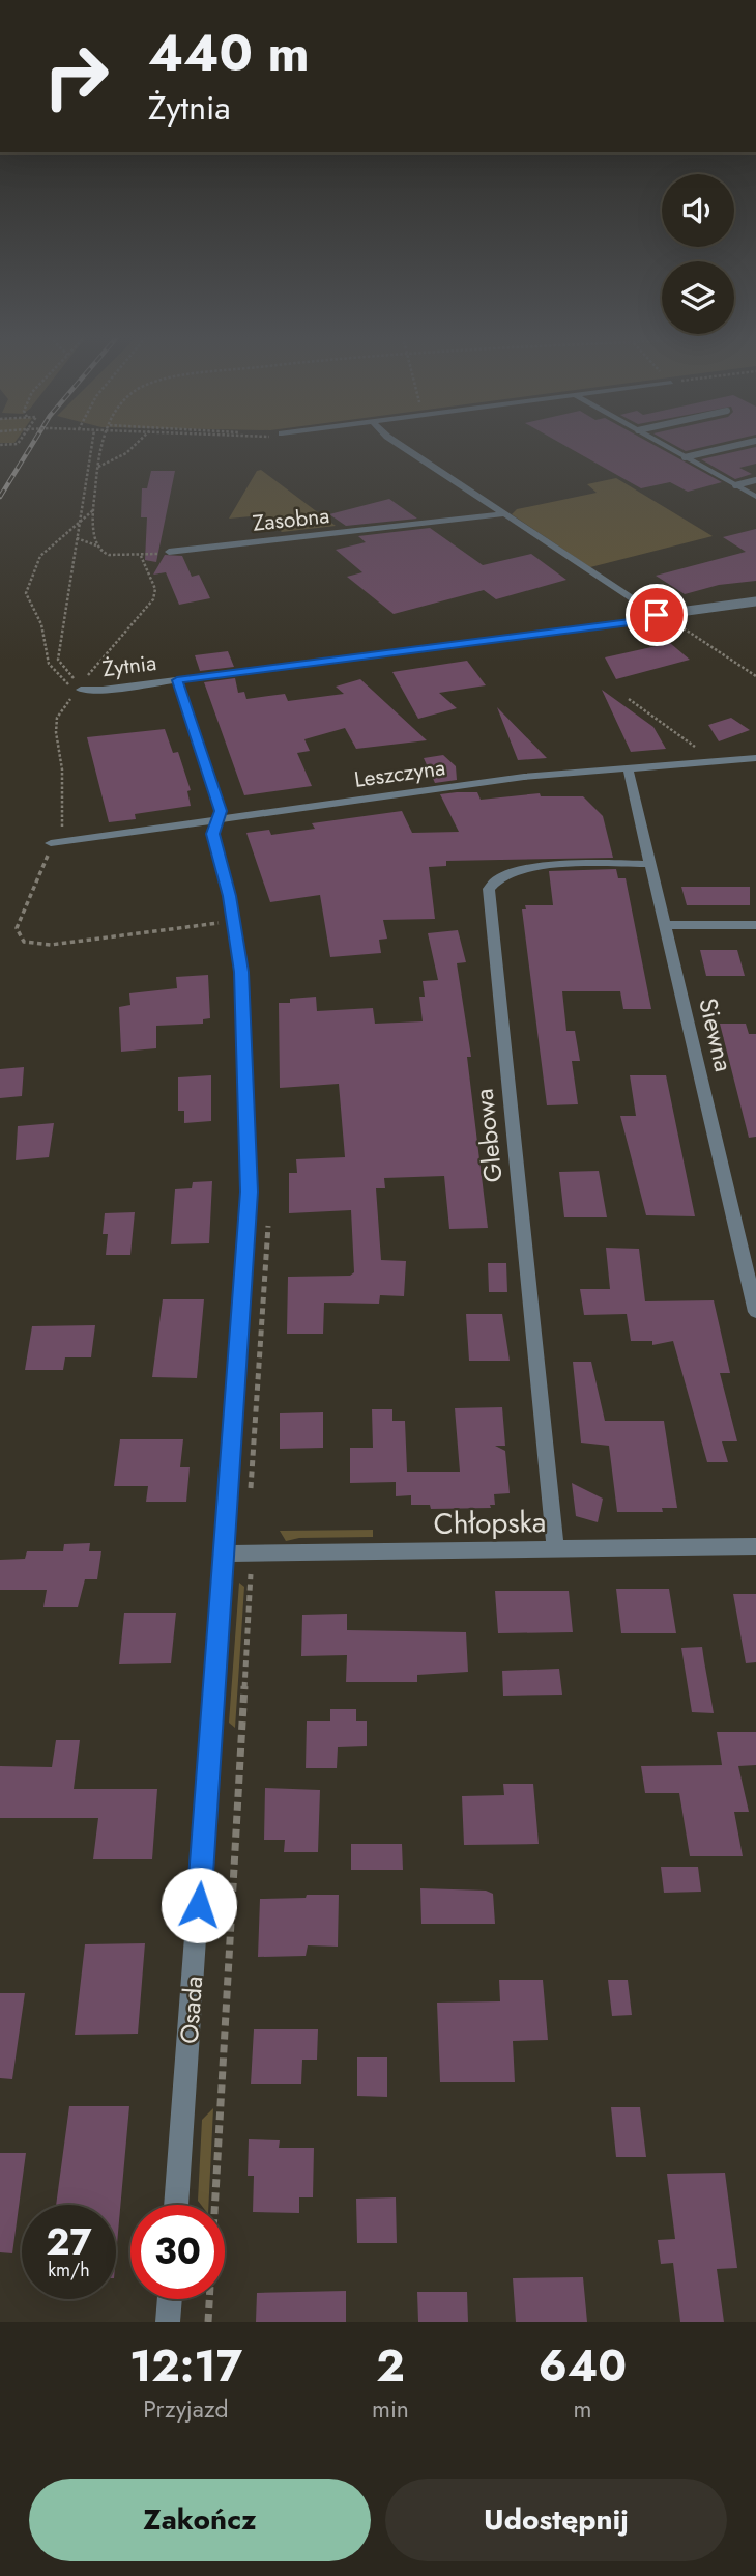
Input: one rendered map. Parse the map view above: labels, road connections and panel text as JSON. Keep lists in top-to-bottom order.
{
  "streets": {
    "street": [
      "Zasobna",
      "Żytnia",
      "Leszczyna",
      "Siewna",
      "Glebowa",
      "Chłopska",
      "Osada"
    ]
  },
  "crossings": [
    ["Żytnia", "Osada"],
    ["Leszczyna", "Siewna"],
    ["Leszczyna", "Osada"],
    ["Siewna", "Glebowa"],
    ["Glebowa", "Chłopska"],
    ["Chłopska", "Osada"]
  ],
  "page": {
    "turn": ["440 m", "Żytnia"],
    "speed": "27 km/h",
    "limit": "30",
    "eta": [
      "12:17",
      "Przyjazd",
      "2",
      "min",
      "640",
      "m"
    ],
    "buttons": ["Zakończ", "Udostępnij"]
  }
}
